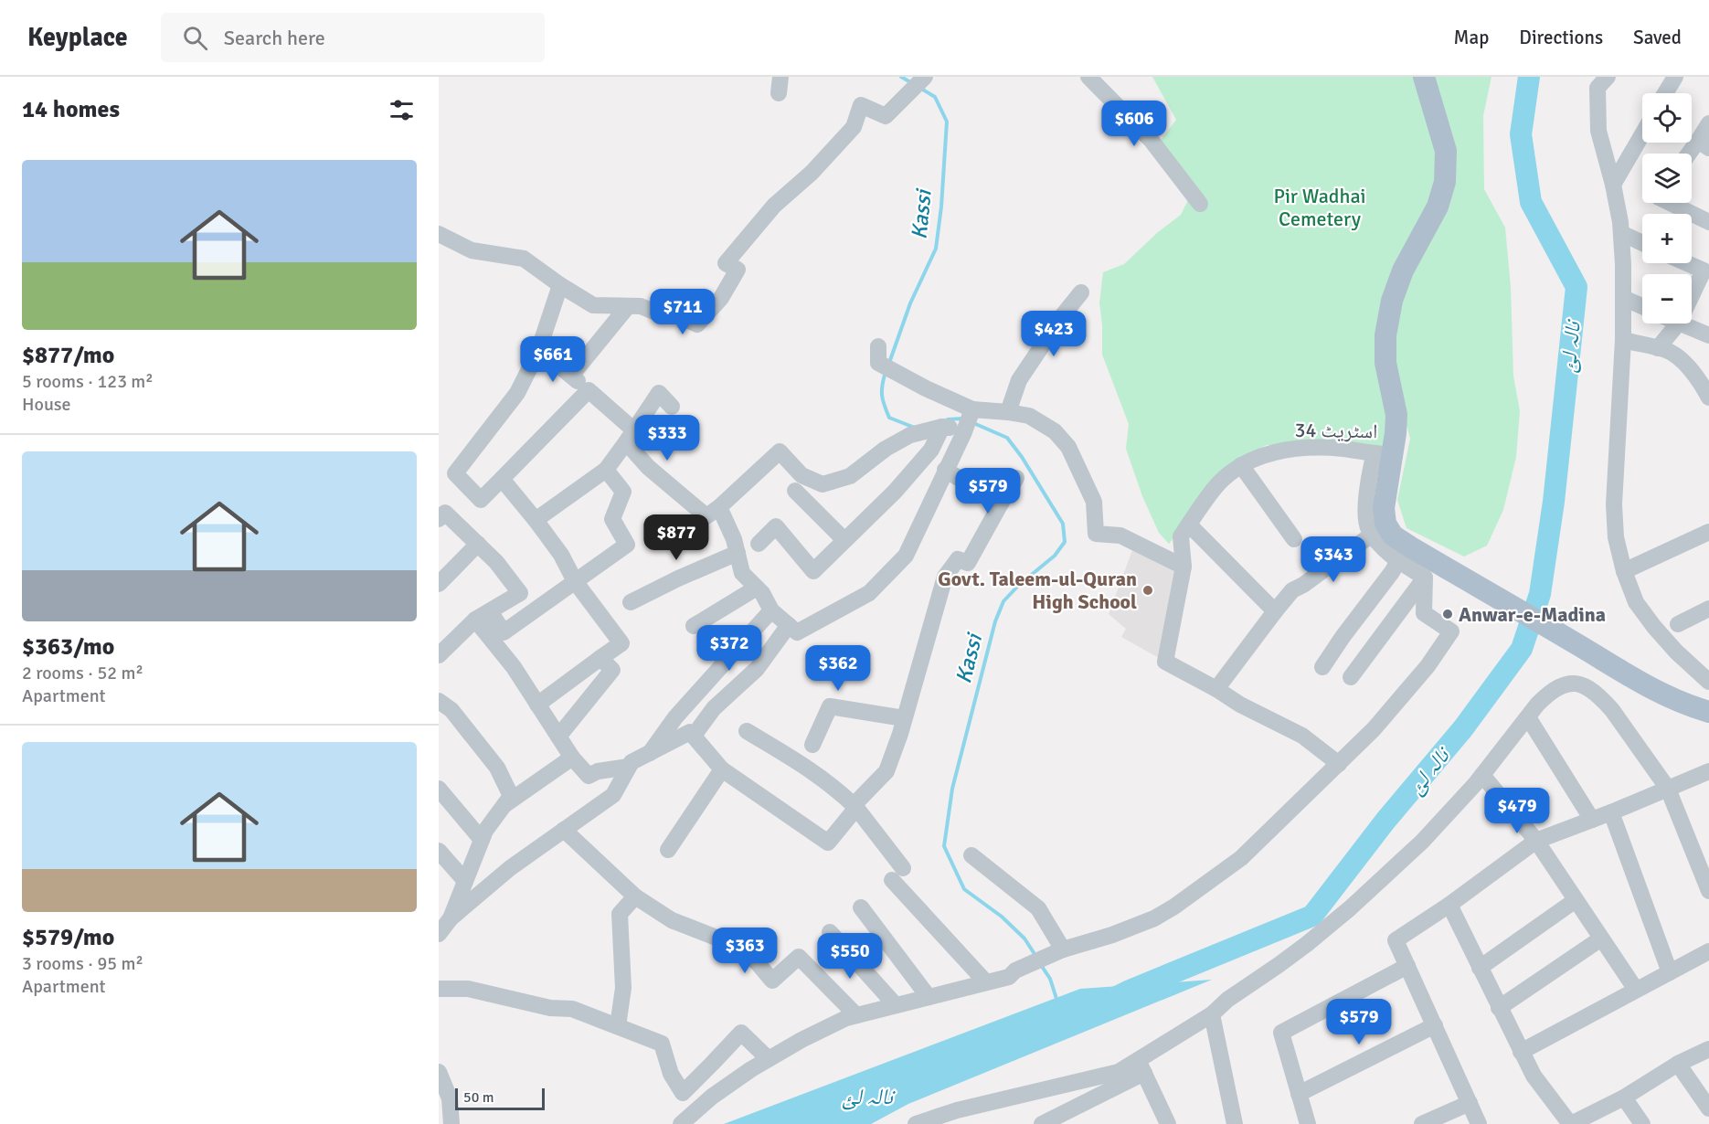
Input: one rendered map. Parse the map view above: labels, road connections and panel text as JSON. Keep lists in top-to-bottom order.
{
  "streets": {
    "street": ["اسٹریٹ 34"]
  },
  "water": ["Kassi", "نالہ لئ"],
  "parks": ["Pir Wadhai Cemetery"],
  "places": ["Govt. Taleem-ul-Quran High School", "Anwar-e-Madina"],
  "scale_bar": "50 m",
  "page": {
    "header": "Keyplace",
    "search": "Search here",
    "nav": ["Map", "Directions", "Saved"],
    "heading": "14 homes",
    "map_buttons": ["+", "−"],
    "price": [
      "$606",
      "$711",
      "$423",
      "$661",
      "$333",
      "$579",
      "$877",
      "$343",
      "$372",
      "$362",
      "$479",
      "$363",
      "$550",
      "$579"
    ],
    "list": [
      {
        "name": "$877/mo",
        "note": "5 rooms · 123 m² · House"
      },
      {
        "name": "$363/mo",
        "note": "2 rooms · 52 m² · Apartment"
      },
      {
        "name": "$579/mo",
        "note": "3 rooms · 95 m² · Apartment"
      }
    ],
    "scale": "50 m"
  }
}
